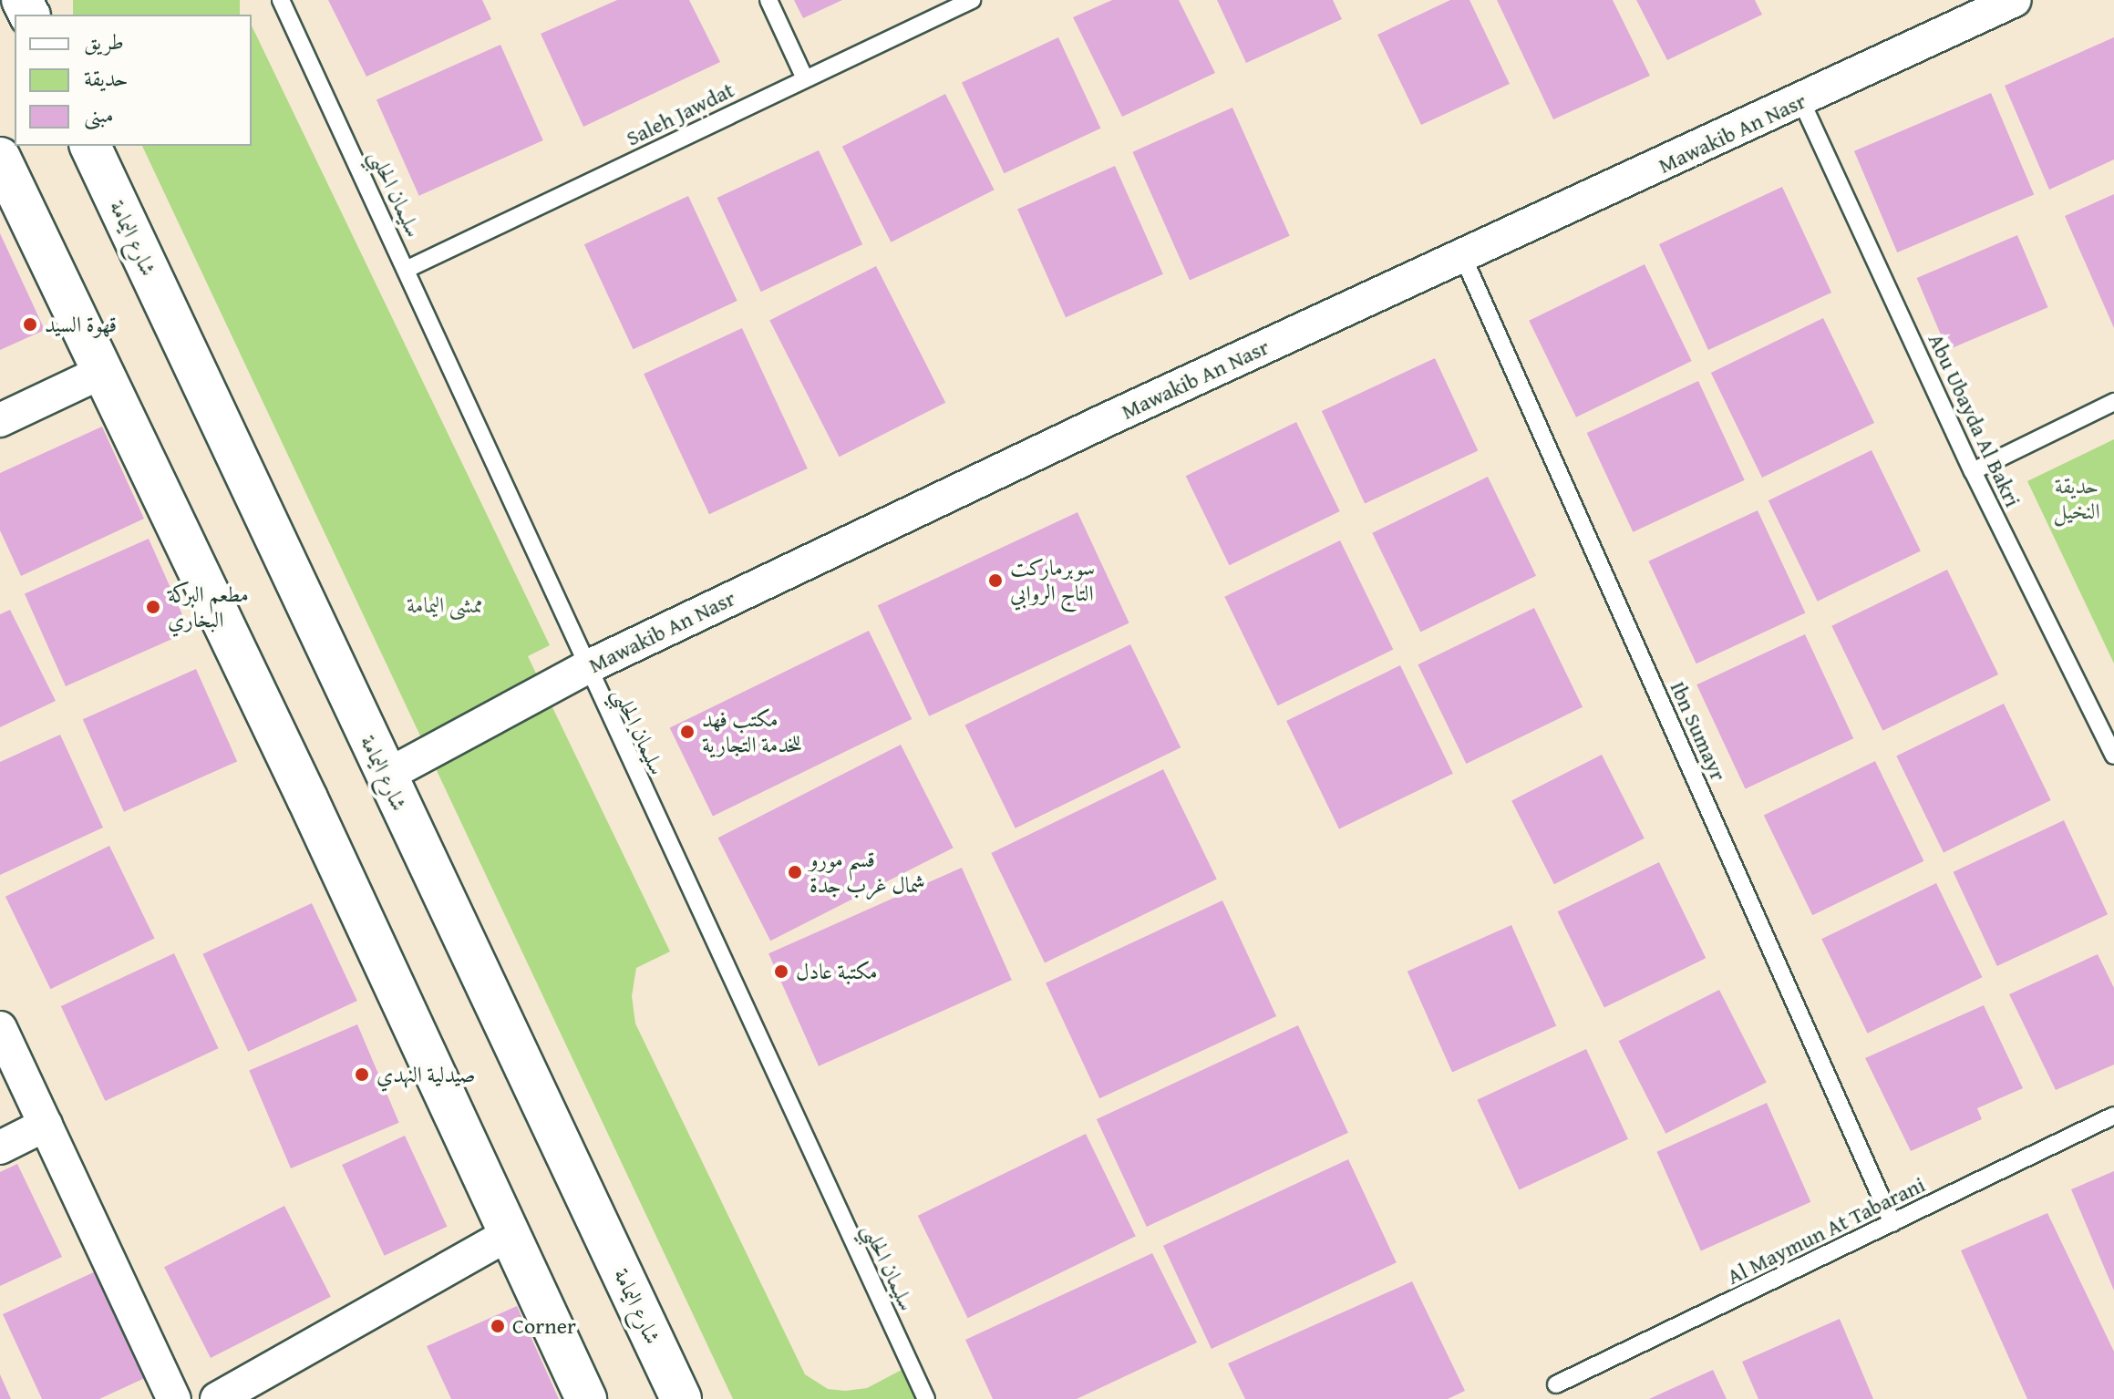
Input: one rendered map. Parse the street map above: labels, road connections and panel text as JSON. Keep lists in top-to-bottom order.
{
  "streets": {
    "main road": ["شارع اليمامة"],
    "street": ["Mawakib An Nasr"],
    "lane": [
      "Saleh Jawdat",
      "سليمان الحلبي",
      "Abu Ubayda Al Bakri",
      "Ibn Sumayr",
      "Al Maymun At Tabarani"
    ]
  },
  "crossings": [
    ["Saleh Jawdat", "سليمان الحلبي"],
    ["Mawakib An Nasr", "سليمان الحلبي"],
    ["Mawakib An Nasr", "شارع اليمامة"],
    ["Mawakib An Nasr", "Abu Ubayda Al Bakri"],
    ["Mawakib An Nasr", "Ibn Sumayr"],
    ["Ibn Sumayr", "Al Maymun At Tabarani"]
  ],
  "parks": ["حديقة النخيل", "ممشى اليمامة"],
  "places": [
    "قهوة السيد",
    "سوبرماركت التاج الروابي",
    "مطعم البركة البخاري",
    "مكتب فهد للخدمة التجارية",
    "قسم مورو شمال غرب جدة",
    "مكتبة عادل",
    "صيدلية النهدي",
    "Corner"
  ],
  "legend": ["طريق", "حديقة", "مبنى"]
}
